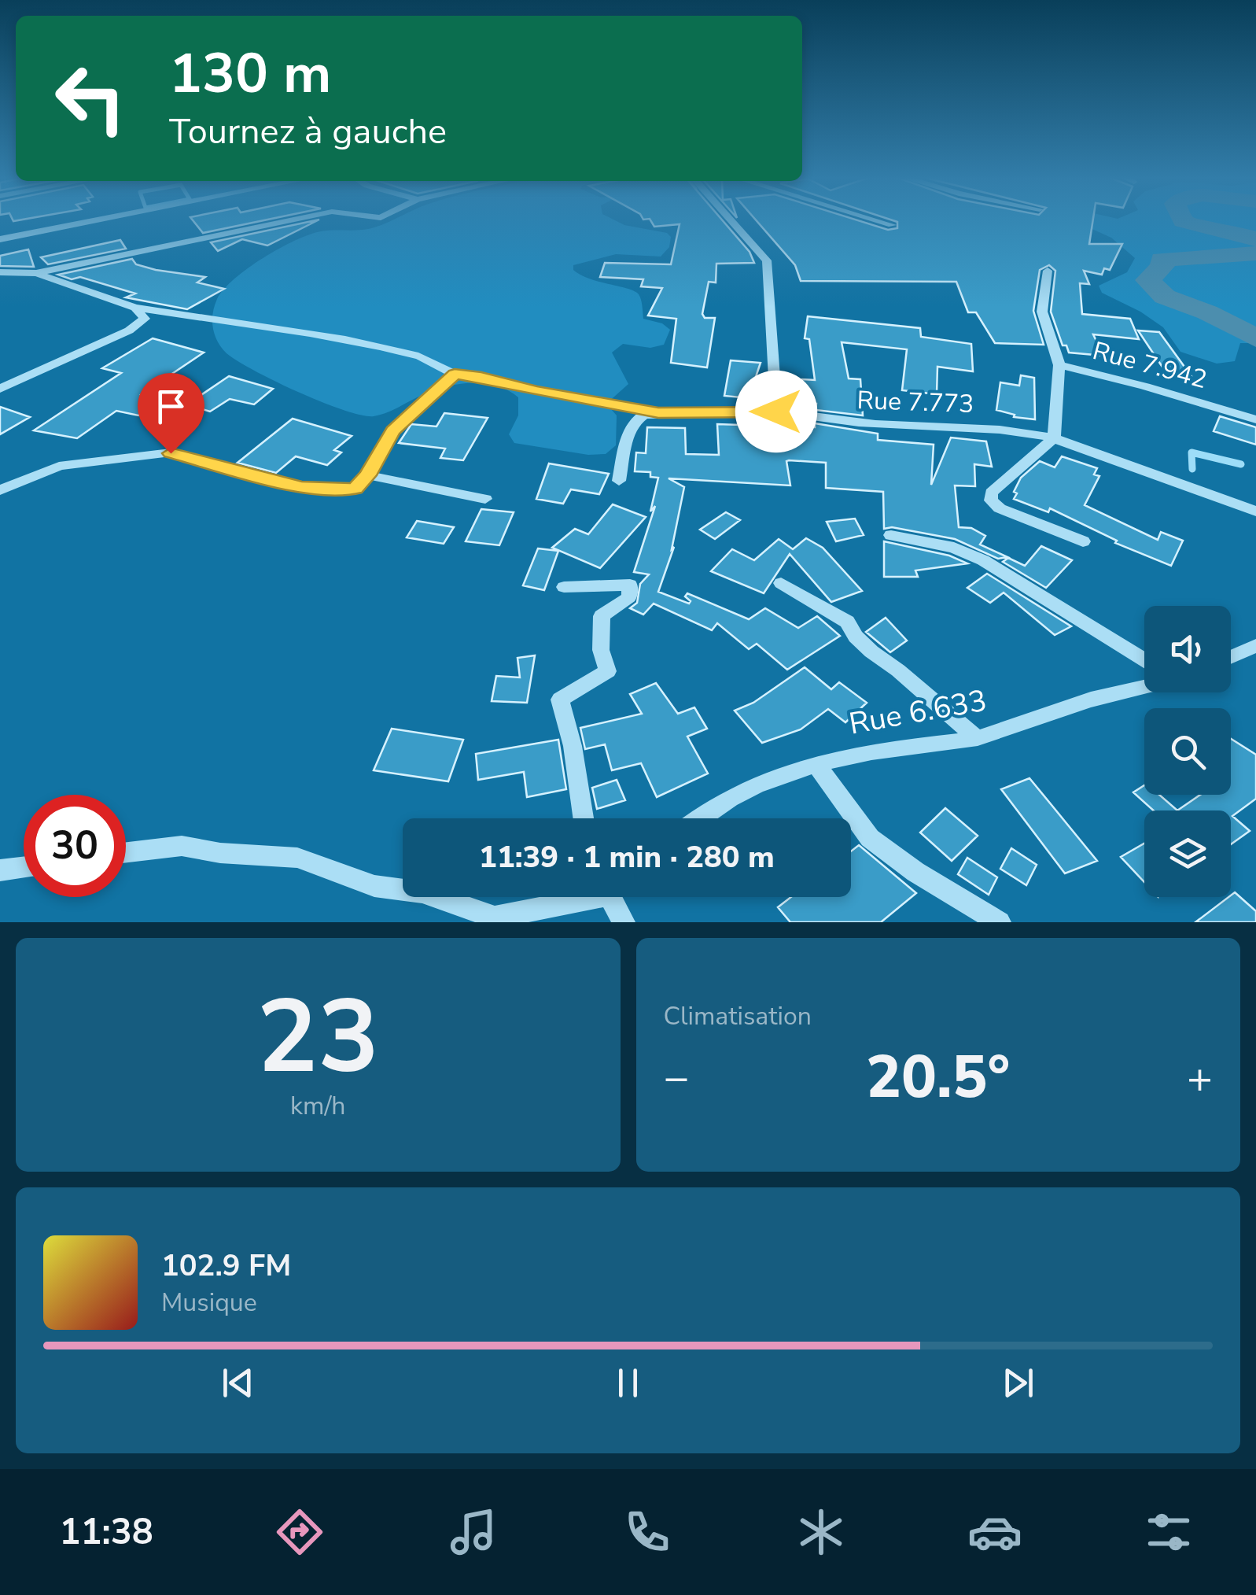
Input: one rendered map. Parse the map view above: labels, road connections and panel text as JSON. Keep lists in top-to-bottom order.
{
  "streets": {
    "street": ["Rue 7.942", "Rue 7.773", "Rue 6.633"]
  },
  "crossings": [
    ["Rue 7.942", "Rue 7.773"]
  ],
  "page": {
    "turn": ["130 m", "Tournez à gauche"],
    "limit": "30",
    "trip": "11:39 · 1 min · 280 m",
    "tile": [
      ["23", "km/h"],
      "Climatisation"
    ],
    "heat": ["−", "20.5°", "+"],
    "song": ["102.9 FM", "Musique"],
    "tabs": "11:38"
  }
}
